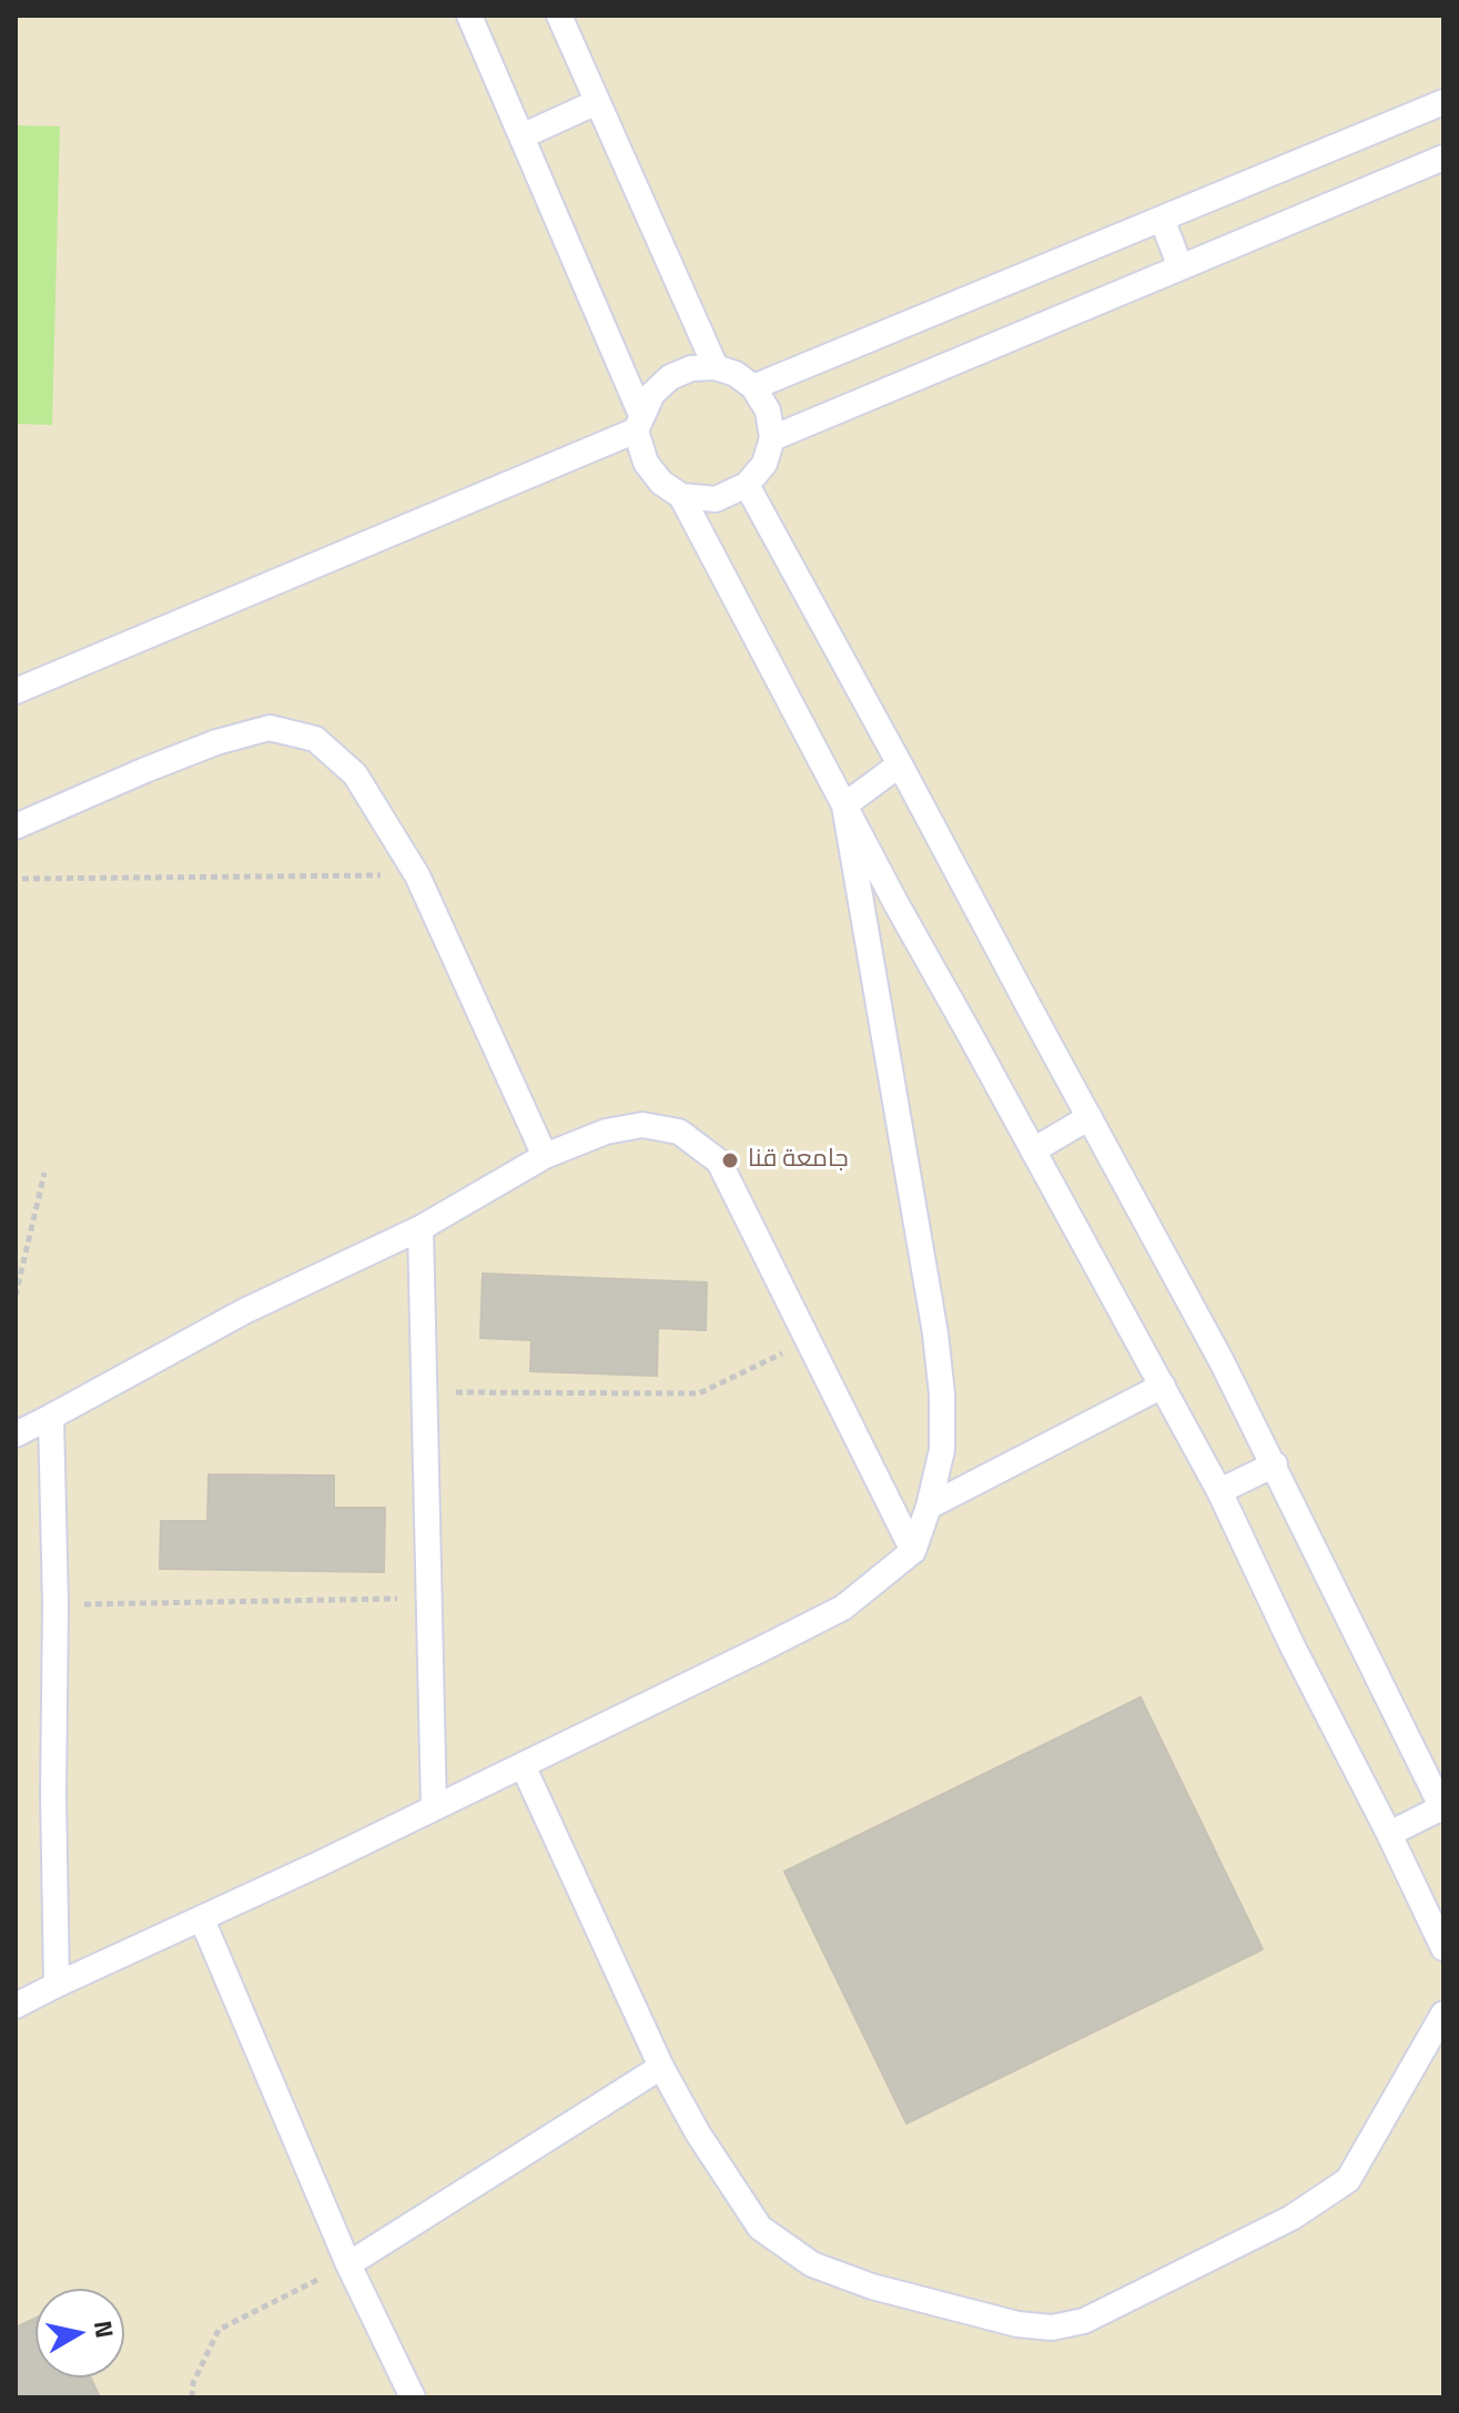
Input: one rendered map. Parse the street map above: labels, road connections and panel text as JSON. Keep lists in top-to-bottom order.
{
  "places": ["جامعة قنا"],
  "north": "right"
}
